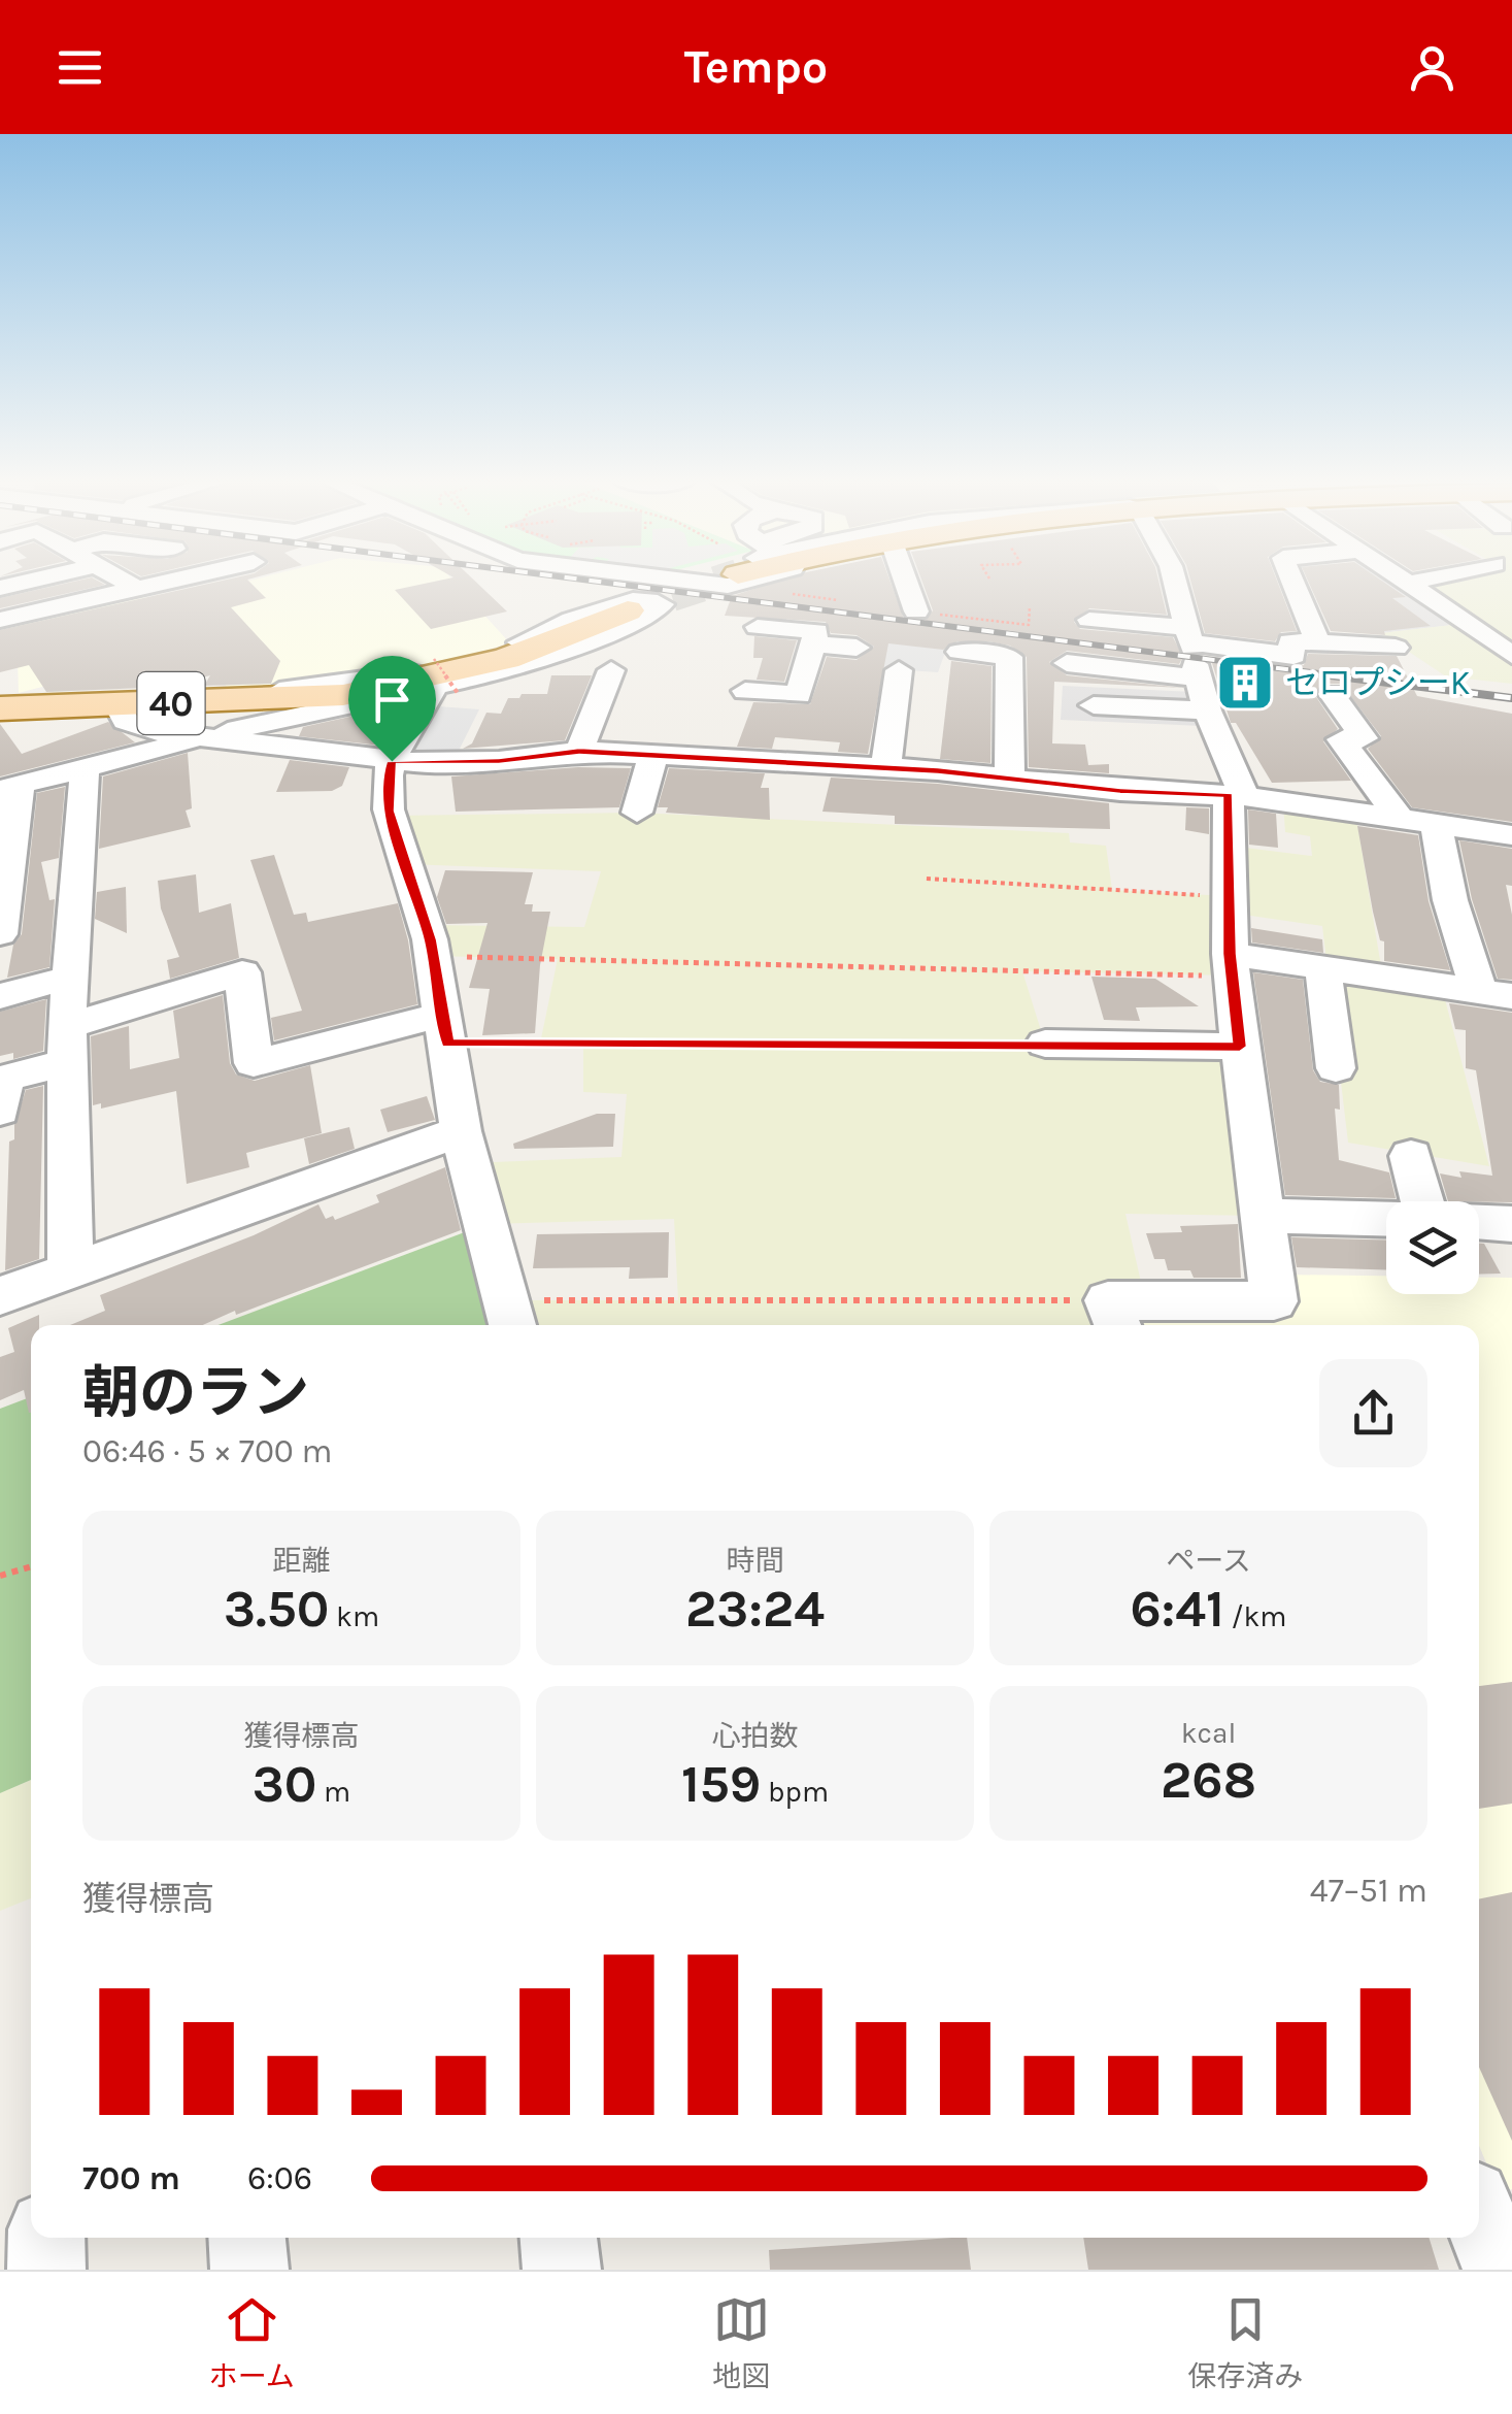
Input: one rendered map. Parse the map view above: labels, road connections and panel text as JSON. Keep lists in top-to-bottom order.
{
  "streets": {
    "main road": ["40"]
  },
  "places": {
    "building": ["セロプシーK"]
  },
  "page": {
    "header": "Tempo",
    "heading": ["朝のラン", "06:46 · 5 × 700 m"],
    "stats": [
      ["距離", "3.50 km"],
      ["時間", "23:24"],
      ["ペース", "6:41 /km"],
      ["獲得標高", "30 m"],
      ["心拍数", "159 bpm"],
      ["kcal", "268"]
    ],
    "chart": ["獲得標高", "47–51 m"],
    "list": [
      {
        "name": "700 m",
        "note": "6:06"
      }
    ],
    "tabs": ["ホーム", "地図", "保存済み"]
  }
}
